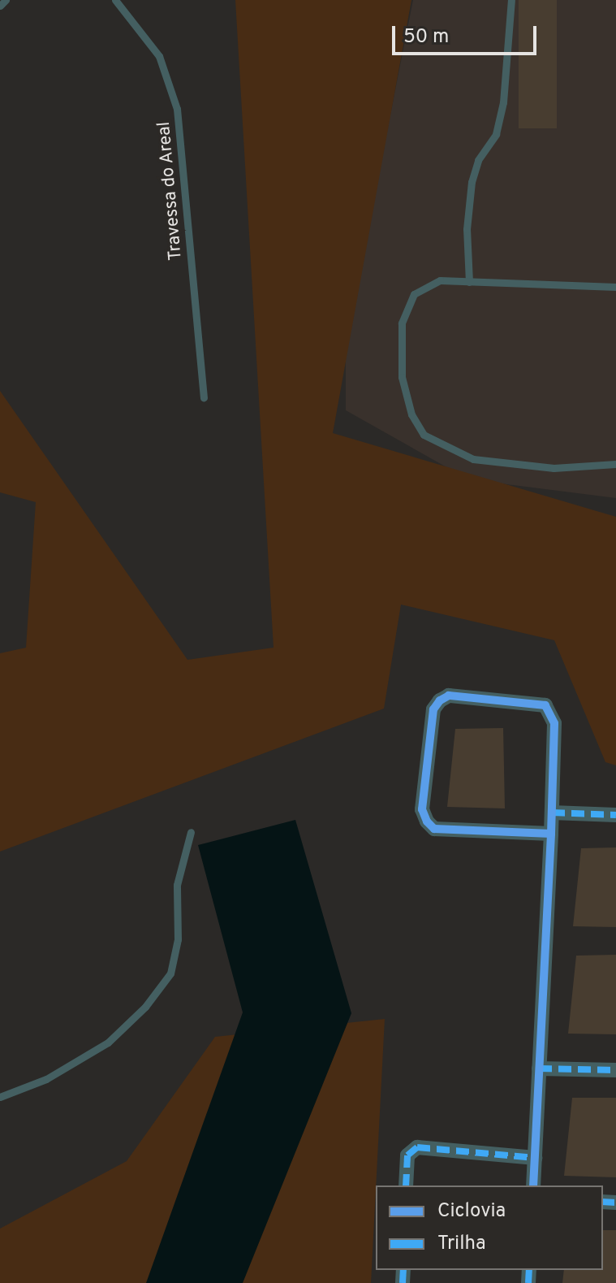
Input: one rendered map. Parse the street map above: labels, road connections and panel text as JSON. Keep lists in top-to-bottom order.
{
  "streets": {
    "lane": ["Travessa do Areal"]
  },
  "legend": ["Ciclovia", "Trilha"],
  "scale_bar": "50 m"
}
